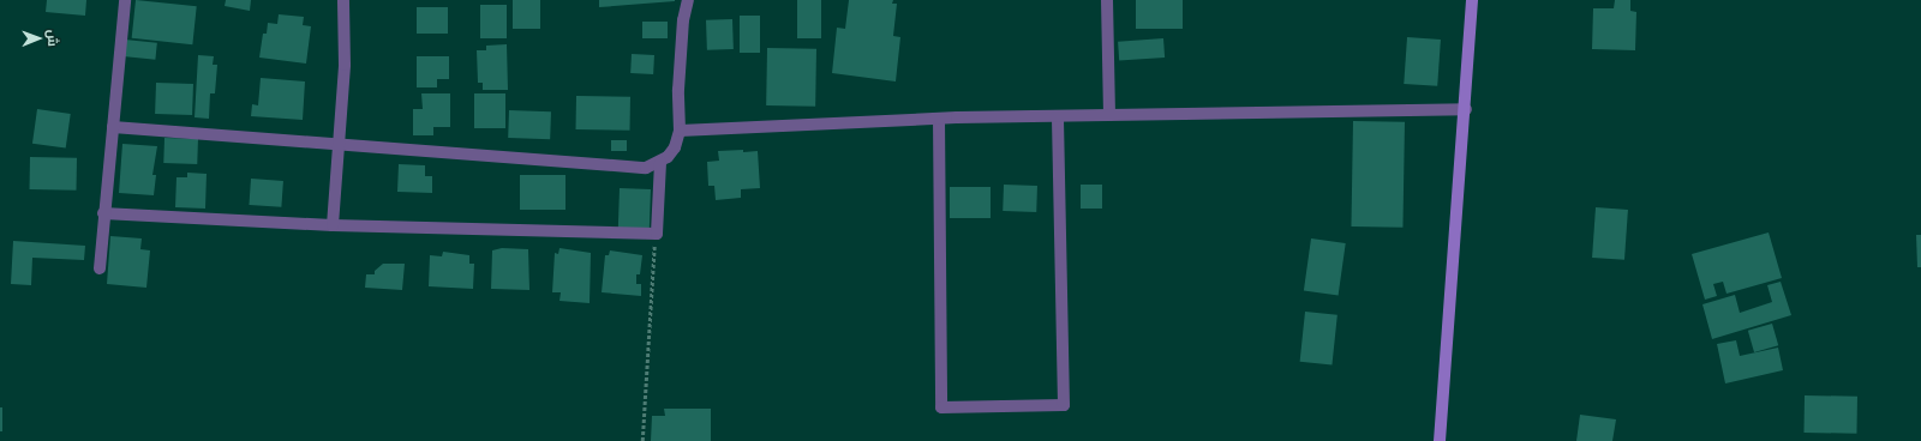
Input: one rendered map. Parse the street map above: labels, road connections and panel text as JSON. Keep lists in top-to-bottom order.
{
  "north": "right"
}
